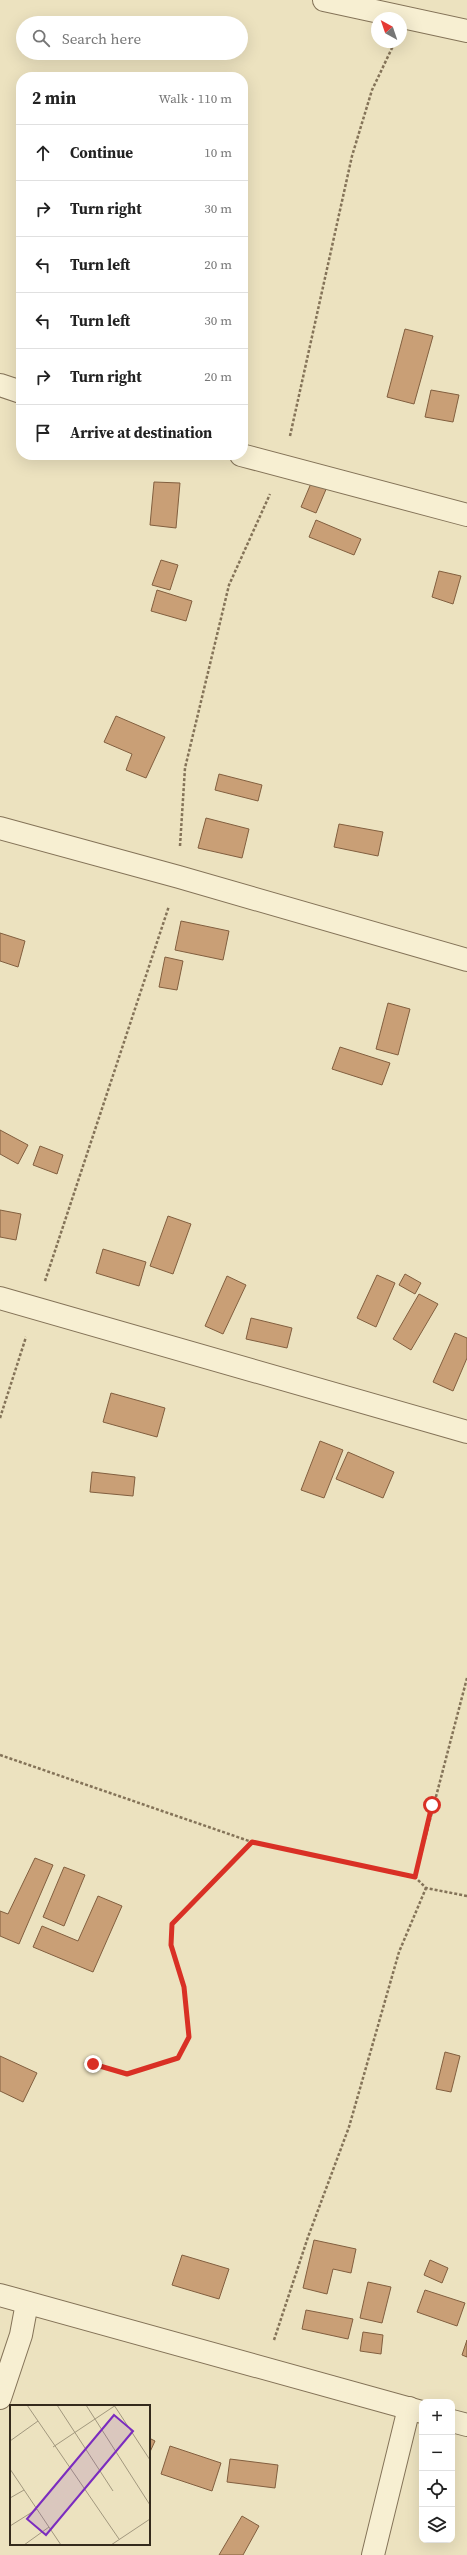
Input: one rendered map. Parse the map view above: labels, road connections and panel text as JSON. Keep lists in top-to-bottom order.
{
  "north": "top left",
  "page": {
    "search": "Search here",
    "heading": ["2 min", "Walk · 110 m"],
    "list": [
      ["Continue", "10 m"],
      ["Turn right", "30 m"],
      ["Turn left", "20 m"],
      ["Turn left", "30 m"],
      ["Turn right", "20 m"],
      "Arrive at destination"
    ],
    "map_buttons": ["+", "−"]
  }
}
